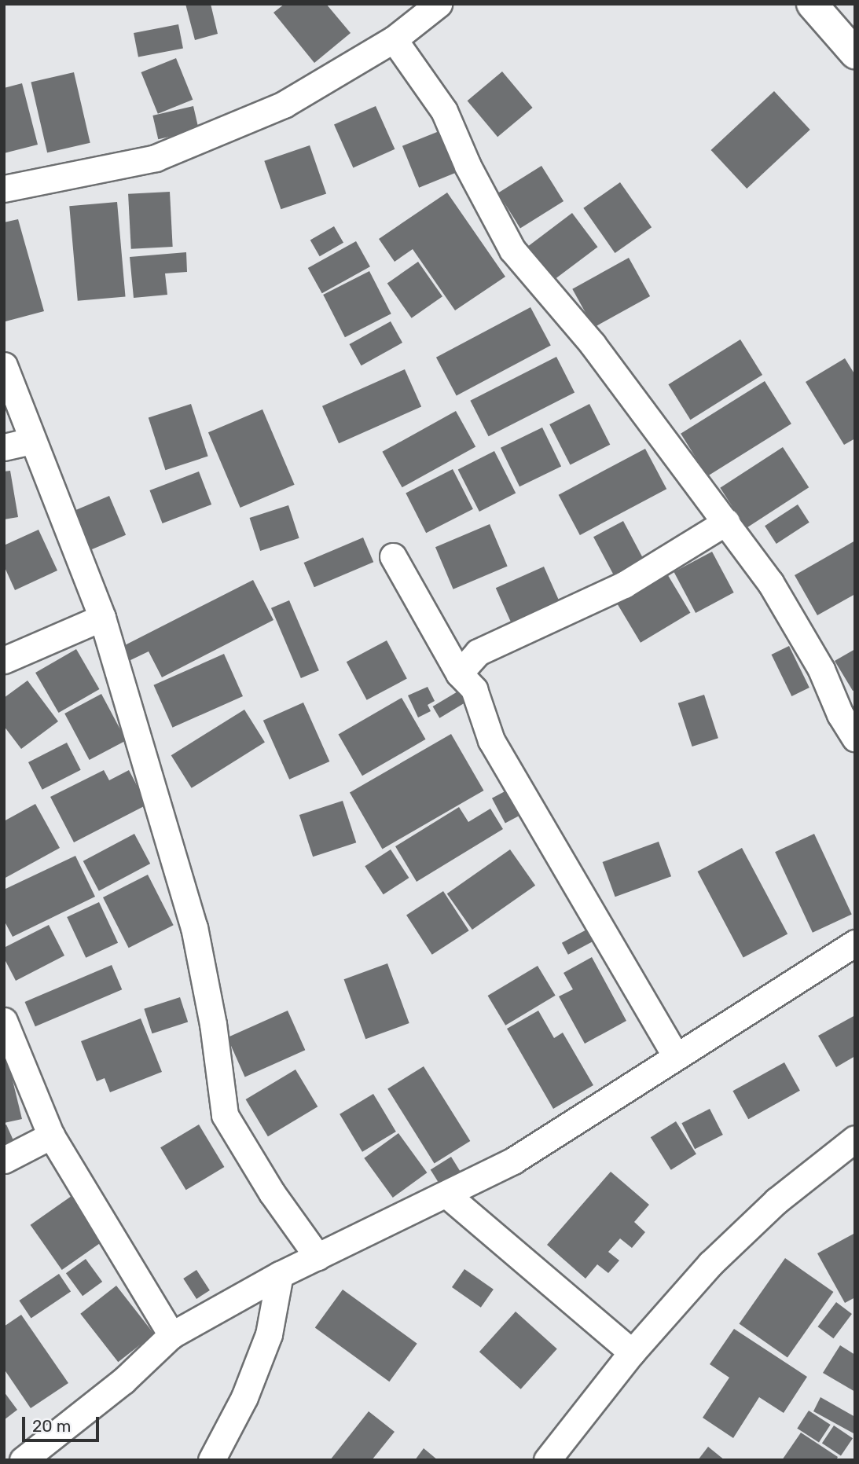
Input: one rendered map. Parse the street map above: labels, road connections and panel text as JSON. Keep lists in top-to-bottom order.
{
  "scale_bar": "20 m"
}
